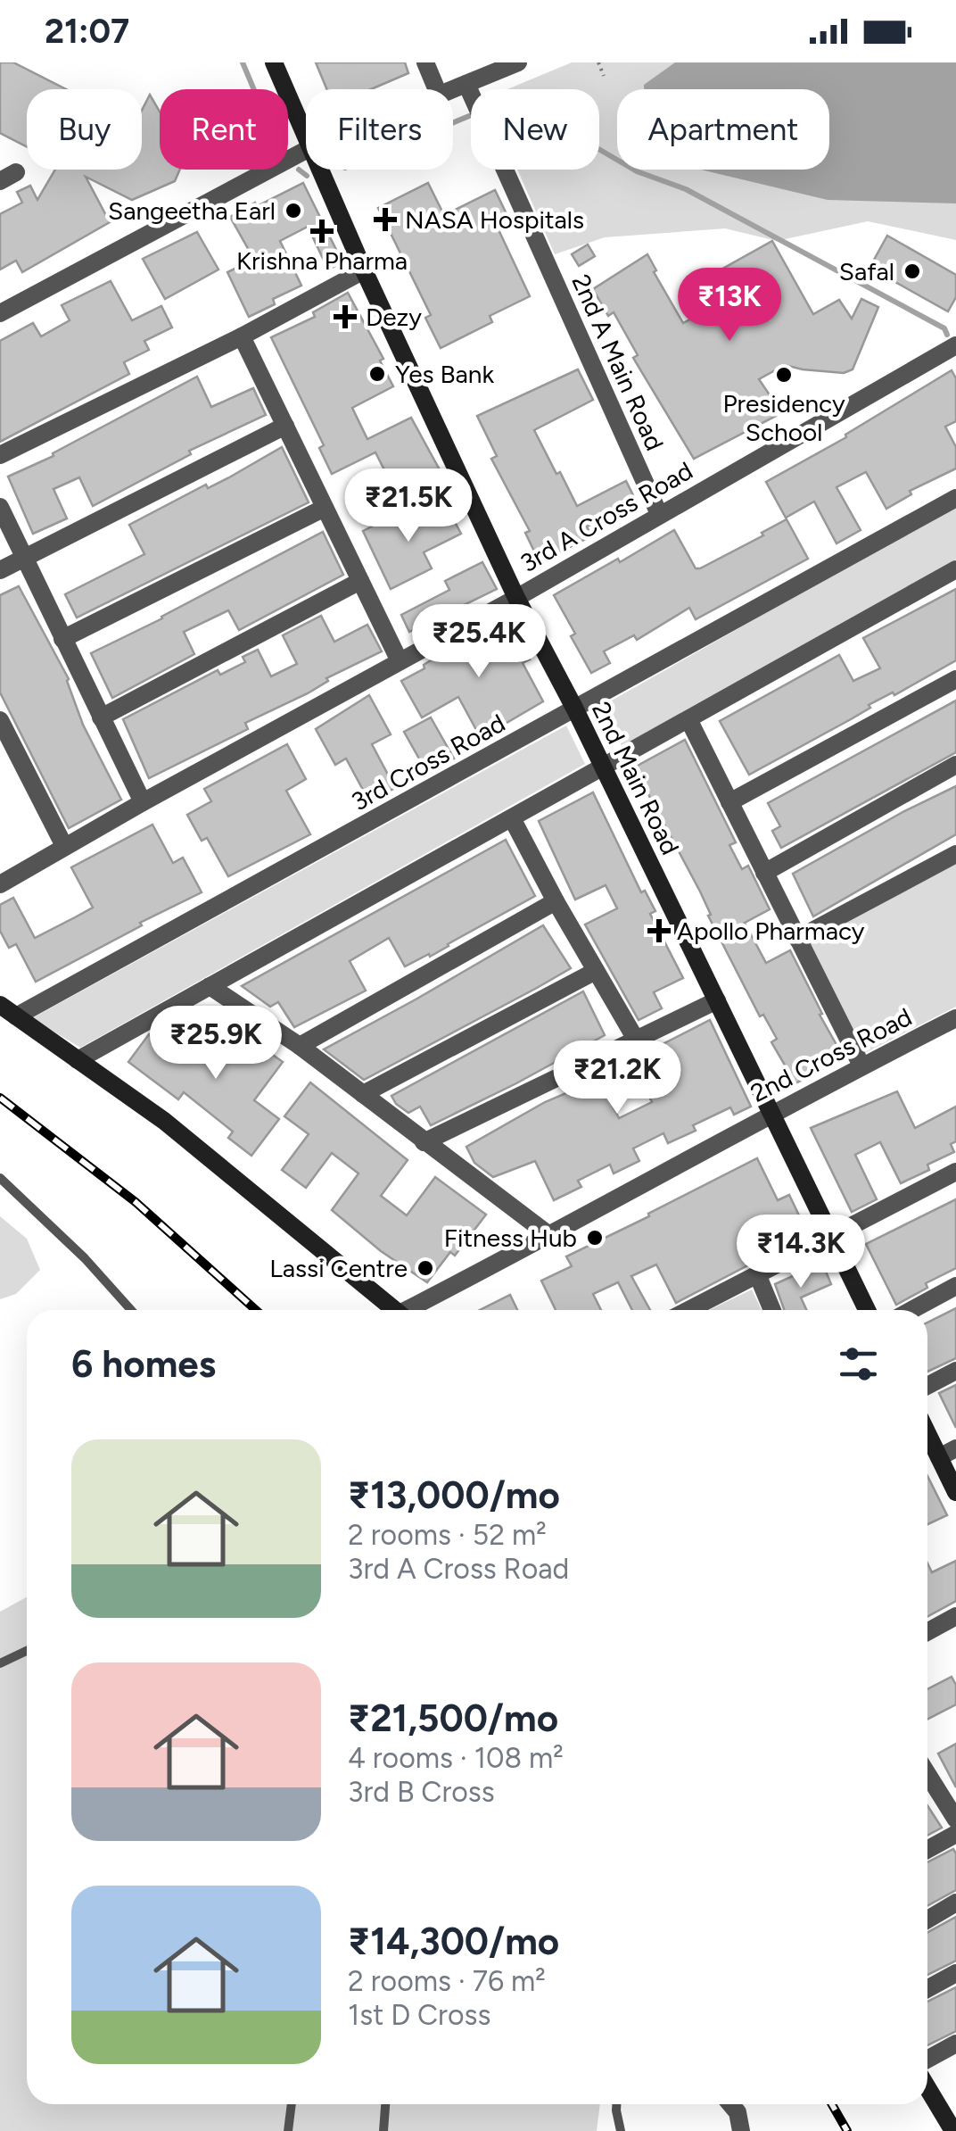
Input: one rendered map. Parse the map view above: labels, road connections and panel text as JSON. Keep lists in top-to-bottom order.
{
  "streets": {
    "main road": ["2nd Main Road"],
    "street": [
      "2nd A Main Road",
      "3rd A Cross Road",
      "3rd Cross Road",
      "2nd Cross Road"
    ]
  },
  "crossings": [
    ["2nd A Main Road", "3rd A Cross Road"],
    ["3rd A Cross Road", "2nd Main Road"],
    ["3rd Cross Road", "2nd Main Road"],
    ["2nd Main Road", "2nd Cross Road"]
  ],
  "places": {
    "other": [
      "Sangeetha Earl",
      "Safal",
      "Yes Bank",
      "Presidency School",
      "Fitness Hub",
      "Lassi Centre"
    ],
    "health": [
      "NASA Hospitals",
      "Krishna Pharma",
      "Dezy",
      "Apollo Pharmacy"
    ]
  },
  "page": {
    "status": "21:07",
    "chip": [
      "Buy",
      "Rent",
      "Filters",
      "New",
      "Apartment"
    ],
    "price": [
      "₹13K",
      "₹21.5K",
      "₹25.4K",
      "₹25.9K",
      "₹21.2K",
      "₹14.3K"
    ],
    "heading": "6 homes",
    "list": [
      {
        "name": "₹13,000/mo",
        "note": "2 rooms · 52 m² · 3rd A Cross Road"
      },
      {
        "name": "₹21,500/mo",
        "note": "4 rooms · 108 m² · 3rd B Cross"
      },
      {
        "name": "₹14,300/mo",
        "note": "2 rooms · 76 m² · 1st D Cross"
      }
    ]
  }
}
